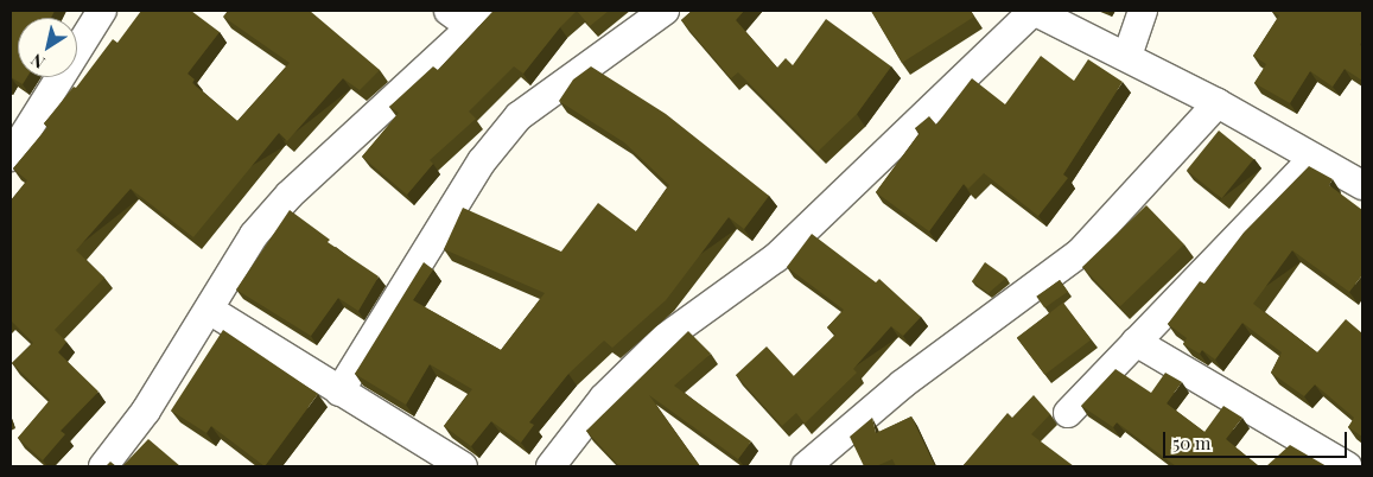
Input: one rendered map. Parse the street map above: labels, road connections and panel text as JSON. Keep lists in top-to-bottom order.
{
  "scale_bar": "50 m",
  "north": "bottom left"
}
